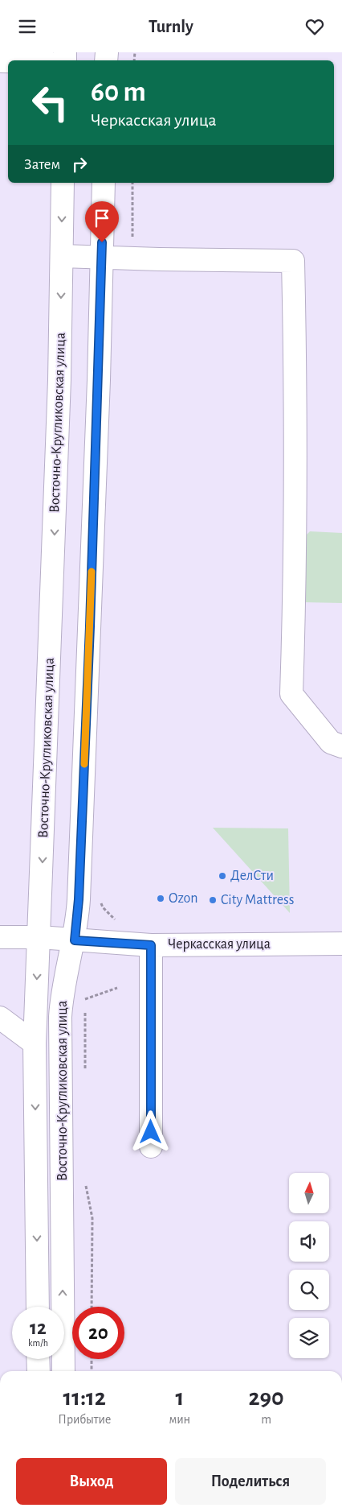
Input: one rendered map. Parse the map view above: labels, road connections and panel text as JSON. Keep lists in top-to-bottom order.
{
  "streets": {
    "street": ["Восточно-Кругликовская улица", "Черкасская улица"]
  },
  "crossings": [
    ["Восточно-Кругликовская улица", "Черкасская улица"]
  ],
  "places": ["ДелСти", "Ozon", "City Mattress"],
  "north": "top",
  "page": {
    "header": "Turnly",
    "turn": ["60 m", "Черкасская улица"],
    "then": "Затем",
    "speed": "12 km/h",
    "limit": "20",
    "eta": [
      "11:12",
      "Прибытие",
      "1",
      "мин",
      "290",
      "m"
    ],
    "buttons": ["Выход", "Поделиться"]
  }
}
